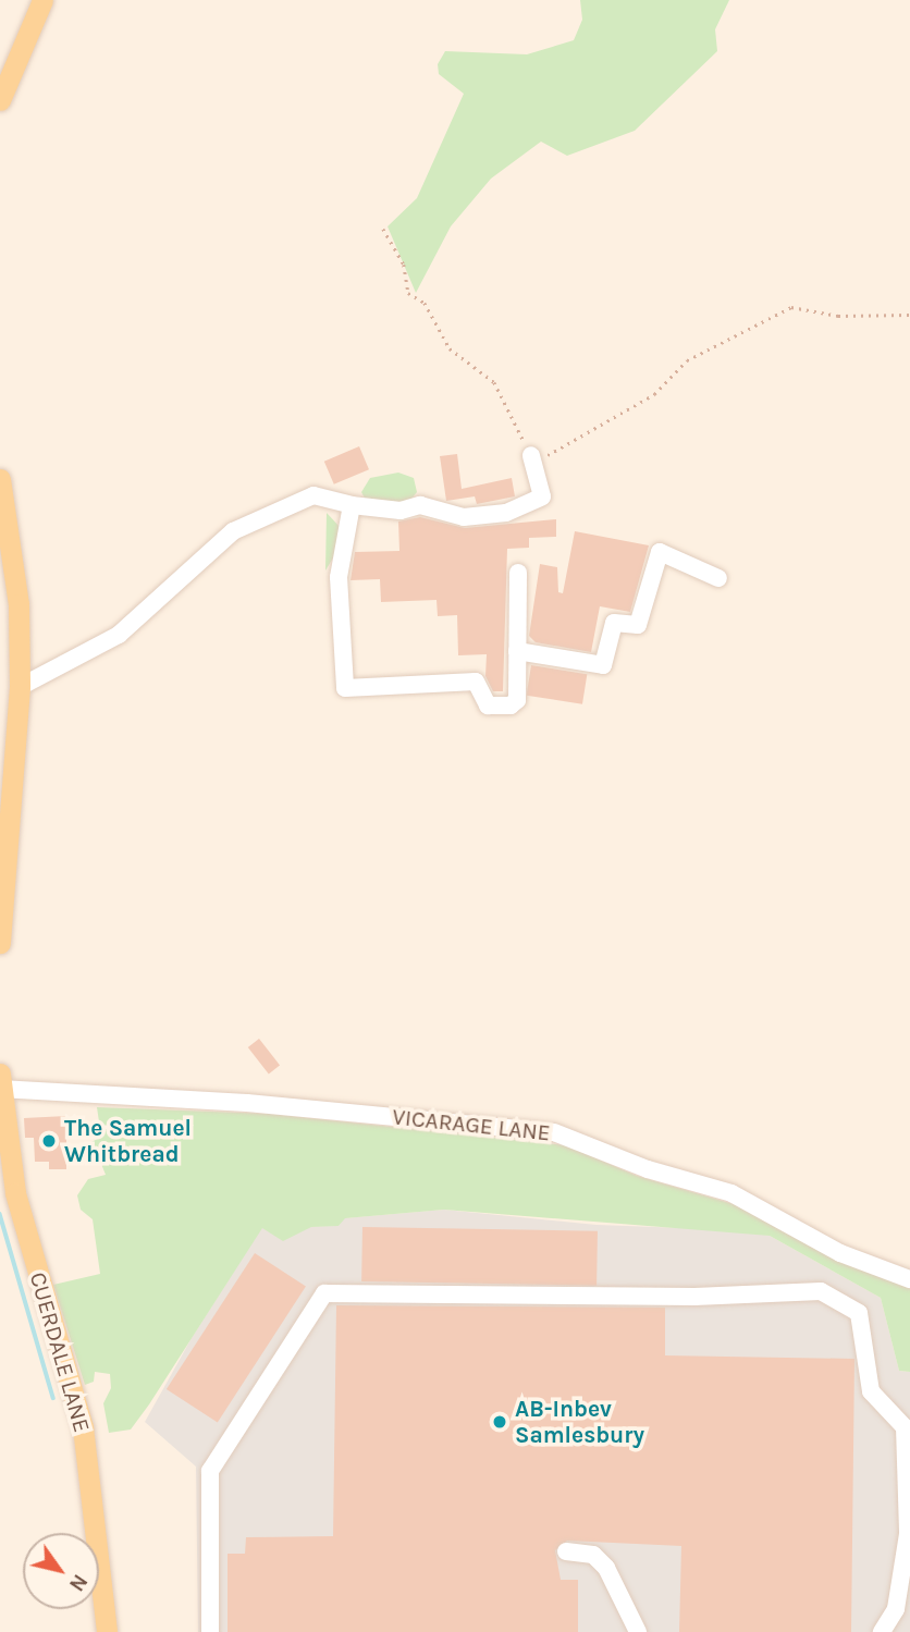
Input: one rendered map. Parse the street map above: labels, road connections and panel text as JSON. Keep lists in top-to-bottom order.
{
  "streets": {
    "main road": ["CUERDALE LANE"],
    "street": ["VICARAGE LANE"]
  },
  "crossings": [
    ["VICARAGE LANE", "CUERDALE LANE"]
  ],
  "places": ["The Samuel Whitbread", "AB-Inbev Samlesbury"],
  "north": "bottom right"
}
